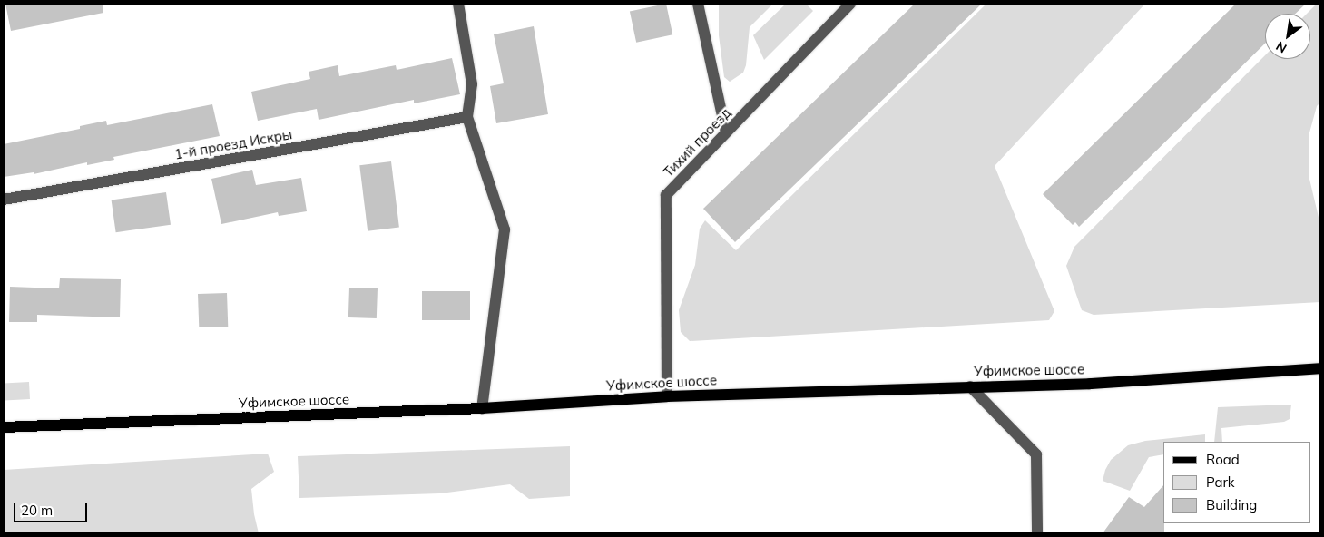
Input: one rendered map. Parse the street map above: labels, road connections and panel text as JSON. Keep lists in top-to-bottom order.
{
  "streets": {
    "main road": ["Уфимское шоссе"],
    "street": ["Тихий проезд", "1-й проезд Искры"]
  },
  "crossings": [
    ["Тихий проезд", "Уфимское шоссе"]
  ],
  "legend": ["Road", "Park", "Building"],
  "scale_bar": "20 m",
  "north": "bottom left"
}
